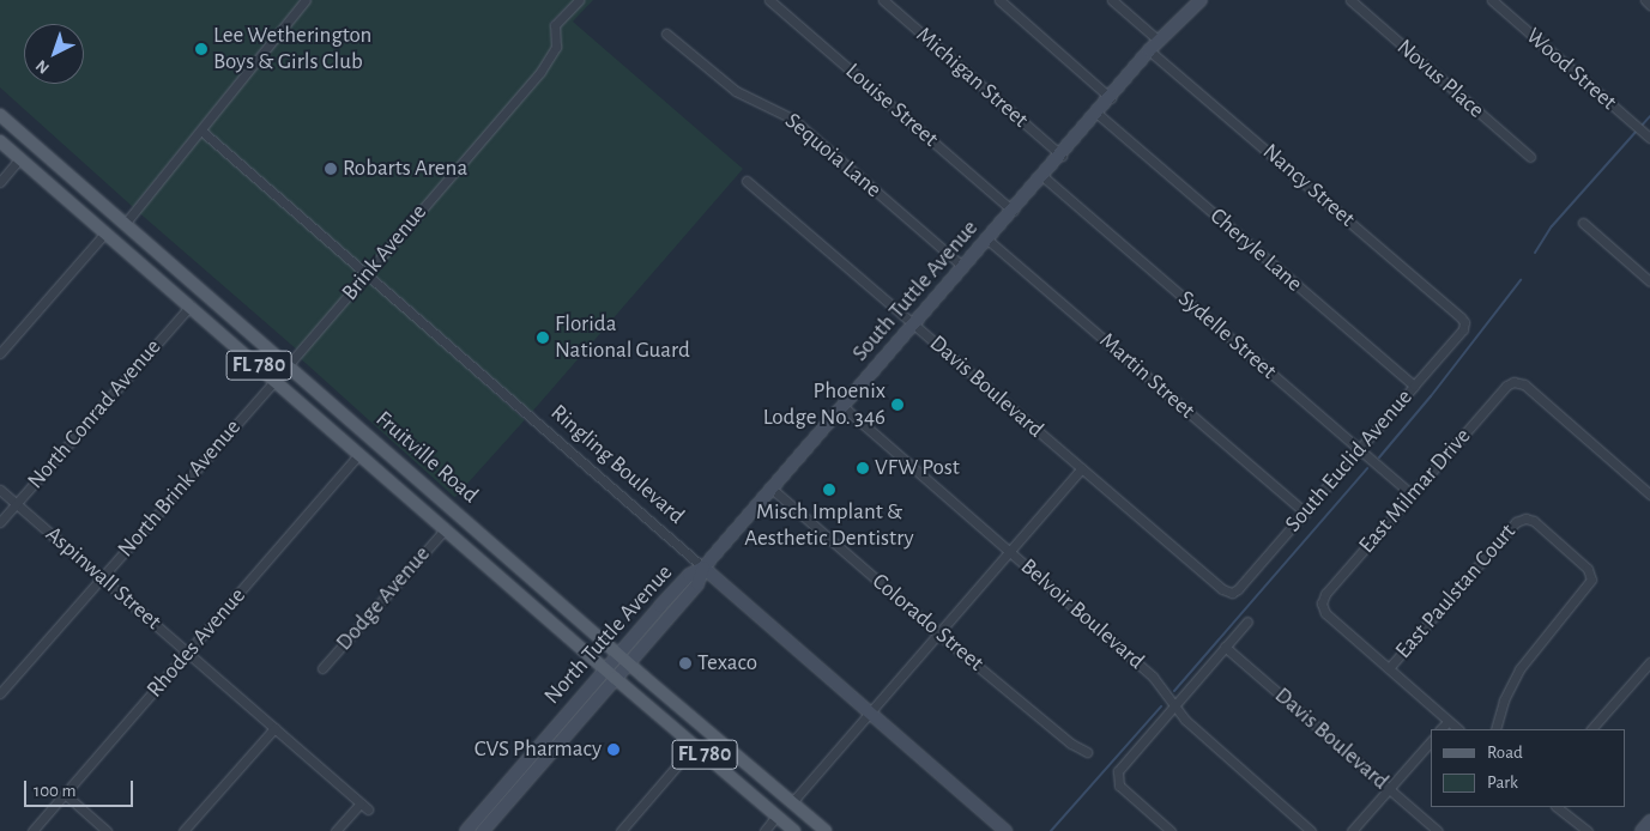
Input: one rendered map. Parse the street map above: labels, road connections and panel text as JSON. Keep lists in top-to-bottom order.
{
  "streets": {
    "main road": [
      "South Tuttle Avenue",
      "FL 780",
      "Fruitville Road",
      "Ringling Boulevard",
      "North Tuttle Avenue"
    ],
    "street": [
      "Wood Street",
      "Michigan Street",
      "Novus Place",
      "Louise Street",
      "Sequoia Lane",
      "Nancy Street",
      "Cheryle Lane",
      "Brink Avenue",
      "Sydelle Street",
      "Martin Street",
      "Davis Boulevard",
      "North Conrad Avenue",
      "South Euclid Avenue",
      "North Brink Avenue",
      "East Milmar Drive",
      "Aspinwall Street",
      "East Paulstan Court",
      "Dodge Avenue",
      "Belvoir Boulevard",
      "Colorado Street",
      "Rhodes Avenue"
    ]
  },
  "crossings": [
    ["Michigan Street", "South Tuttle Avenue"],
    ["Louise Street", "South Tuttle Avenue"],
    ["Sequoia Lane", "South Tuttle Avenue"],
    ["Nancy Street", "South Tuttle Avenue"],
    ["Nancy Street", "South Euclid Avenue"],
    ["Cheryle Lane", "South Tuttle Avenue"],
    ["Cheryle Lane", "South Euclid Avenue"],
    ["Brink Avenue", "Fruitville Road"],
    ["Brink Avenue", "Ringling Boulevard"],
    ["Brink Avenue", "North Brink Avenue"],
    ["South Tuttle Avenue", "Sydelle Street"],
    ["South Tuttle Avenue", "Martin Street"],
    ["South Tuttle Avenue", "Davis Boulevard"],
    ["South Tuttle Avenue", "Ringling Boulevard"],
    ["South Tuttle Avenue", "Belvoir Boulevard"],
    ["South Tuttle Avenue", "Colorado Street"],
    ["South Tuttle Avenue", "North Tuttle Avenue"],
    ["Sydelle Street", "South Euclid Avenue"],
    ["Sydelle Street", "East Milmar Drive"],
    ["Martin Street", "South Euclid Avenue"],
    ["Davis Boulevard", "South Euclid Avenue"],
    ["North Conrad Avenue", "Fruitville Road"],
    ["North Conrad Avenue", "Aspinwall Street"],
    ["Fruitville Road", "North Brink Avenue"],
    ["Fruitville Road", "Dodge Avenue"],
    ["Fruitville Road", "North Tuttle Avenue"],
    ["Fruitville Road", "Rhodes Avenue"],
    ["Ringling Boulevard", "North Tuttle Avenue"],
    ["North Brink Avenue", "Aspinwall Street"],
    ["East Milmar Drive", "East Paulstan Court"],
    ["Aspinwall Street", "Rhodes Avenue"]
  ],
  "places": [
    "Lee Wetherington Boys & Girls Club",
    "Robarts Arena",
    "Florida National Guard",
    "Phoenix Lodge No. 346",
    "VFW Post",
    "Misch Implant & Aesthetic Dentistry",
    "Texaco",
    "CVS Pharmacy"
  ],
  "legend": ["Road", "Park"],
  "scale_bar": "100 m",
  "north": "bottom left"
}
